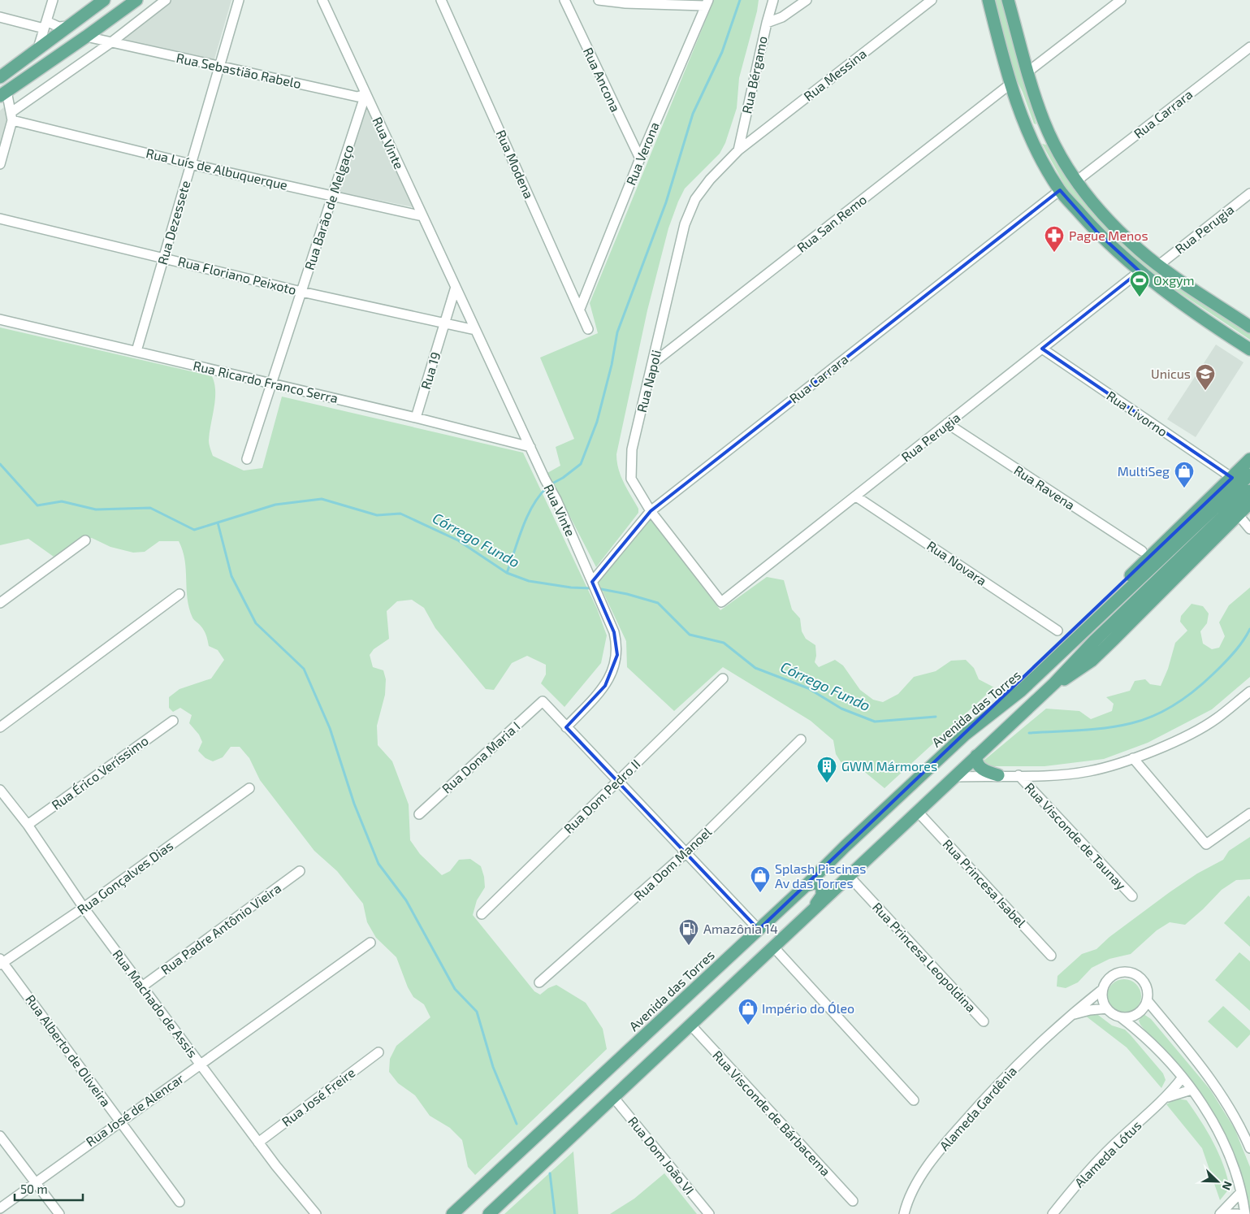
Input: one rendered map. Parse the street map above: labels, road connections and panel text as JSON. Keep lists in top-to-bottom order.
{
  "streets": {
    "main road": ["Avenida das Torres"],
    "street": [
      "Rua Sebastião Rabelo",
      "Rua Bérgamo",
      "Rua Messina",
      "Rua Ancona",
      "Rua Carrara",
      "Rua Vinte",
      "Rua Verona",
      "Rua Modena",
      "Rua Luís de Albuquerque",
      "Rua Barão de Melgaço",
      "Rua Dezessete",
      "Rua San Remo",
      "Rua Perugia",
      "Rua Floriano Peixoto",
      "Rua 19",
      "Rua Napoli",
      "Rua Ricardo Franco Serra",
      "Rua Livorno",
      "Rua Ravena",
      "Rua Novara",
      "Rua Dona Maria I",
      "Rua Érico Veríssimo",
      "Rua Dom Pedro II",
      "Rua Visconde de Taunay",
      "Rua Dom Manoel",
      "Rua Gonçalves Dias",
      "Rua Princesa Isabel",
      "Rua Padre Antônio Vieira",
      "Rua Princesa Leopoldina",
      "Rua Machado de Assis",
      "Rua Alberto de Oliveira",
      "Rua José Freire",
      "Alameda Gardênia",
      "Rua José de Alencar",
      "Rua Visconde de Bárbacema",
      "Alameda Lótus",
      "Rua Dom João VI"
    ]
  },
  "crossings": [
    ["Rua Sebastião Rabelo", "Rua Vinte"],
    ["Rua Sebastião Rabelo", "Rua Barão de Melgaço"],
    ["Rua Sebastião Rabelo", "Rua Dezessete"],
    ["Rua Bérgamo", "Rua Messina"],
    ["Rua Bérgamo", "Rua Napoli"],
    ["Rua Messina", "Rua Napoli"],
    ["Rua Ancona", "Rua Verona"],
    ["Rua Carrara", "Rua Vinte"],
    ["Rua Carrara", "Rua Napoli"],
    ["Rua Vinte", "Rua Luís de Albuquerque"],
    ["Rua Vinte", "Rua Barão de Melgaço"],
    ["Rua Vinte", "Rua Floriano Peixoto"],
    ["Rua Vinte", "Rua Ricardo Franco Serra"],
    ["Rua Vinte", "Rua Dona Maria I"],
    ["Rua Verona", "Rua Modena"],
    ["Rua Luís de Albuquerque", "Rua Barão de Melgaço"],
    ["Rua Luís de Albuquerque", "Rua Dezessete"],
    ["Rua Barão de Melgaço", "Rua Floriano Peixoto"],
    ["Rua Barão de Melgaço", "Rua Ricardo Franco Serra"],
    ["Rua Dezessete", "Rua Floriano Peixoto"],
    ["Rua Dezessete", "Rua Ricardo Franco Serra"],
    ["Rua San Remo", "Rua Napoli"],
    ["Rua Perugia", "Rua Napoli"],
    ["Rua Perugia", "Rua Livorno"],
    ["Rua Perugia", "Rua Ravena"],
    ["Rua Perugia", "Rua Novara"],
    ["Rua Floriano Peixoto", "Rua 19"],
    ["Rua 19", "Rua Ricardo Franco Serra"],
    ["Rua Érico Veríssimo", "Rua Machado de Assis"],
    ["Rua Gonçalves Dias", "Rua Machado de Assis"],
    ["Rua Gonçalves Dias", "Rua Alberto de Oliveira"],
    ["Rua Padre Antônio Vieira", "Rua Machado de Assis"],
    ["Rua Machado de Assis", "Rua José Freire"],
    ["Rua Machado de Assis", "Rua José de Alencar"],
    ["Rua Alberto de Oliveira", "Rua José de Alencar"]
  ],
  "water": ["Córrego Fundo"],
  "places": {
    "pharmacy": ["Pague Menos"],
    "sports": ["Oxgym"],
    "school or university": ["Unicus"],
    "shop": ["MultiSeg", "Splash Piscinas Av das Torres", "Império do Óleo"],
    "building": ["GWM Mármores"],
    "fuel station": ["Amazônia 14"]
  },
  "scale_bar": "50 m",
  "north": "bottom right"
}
